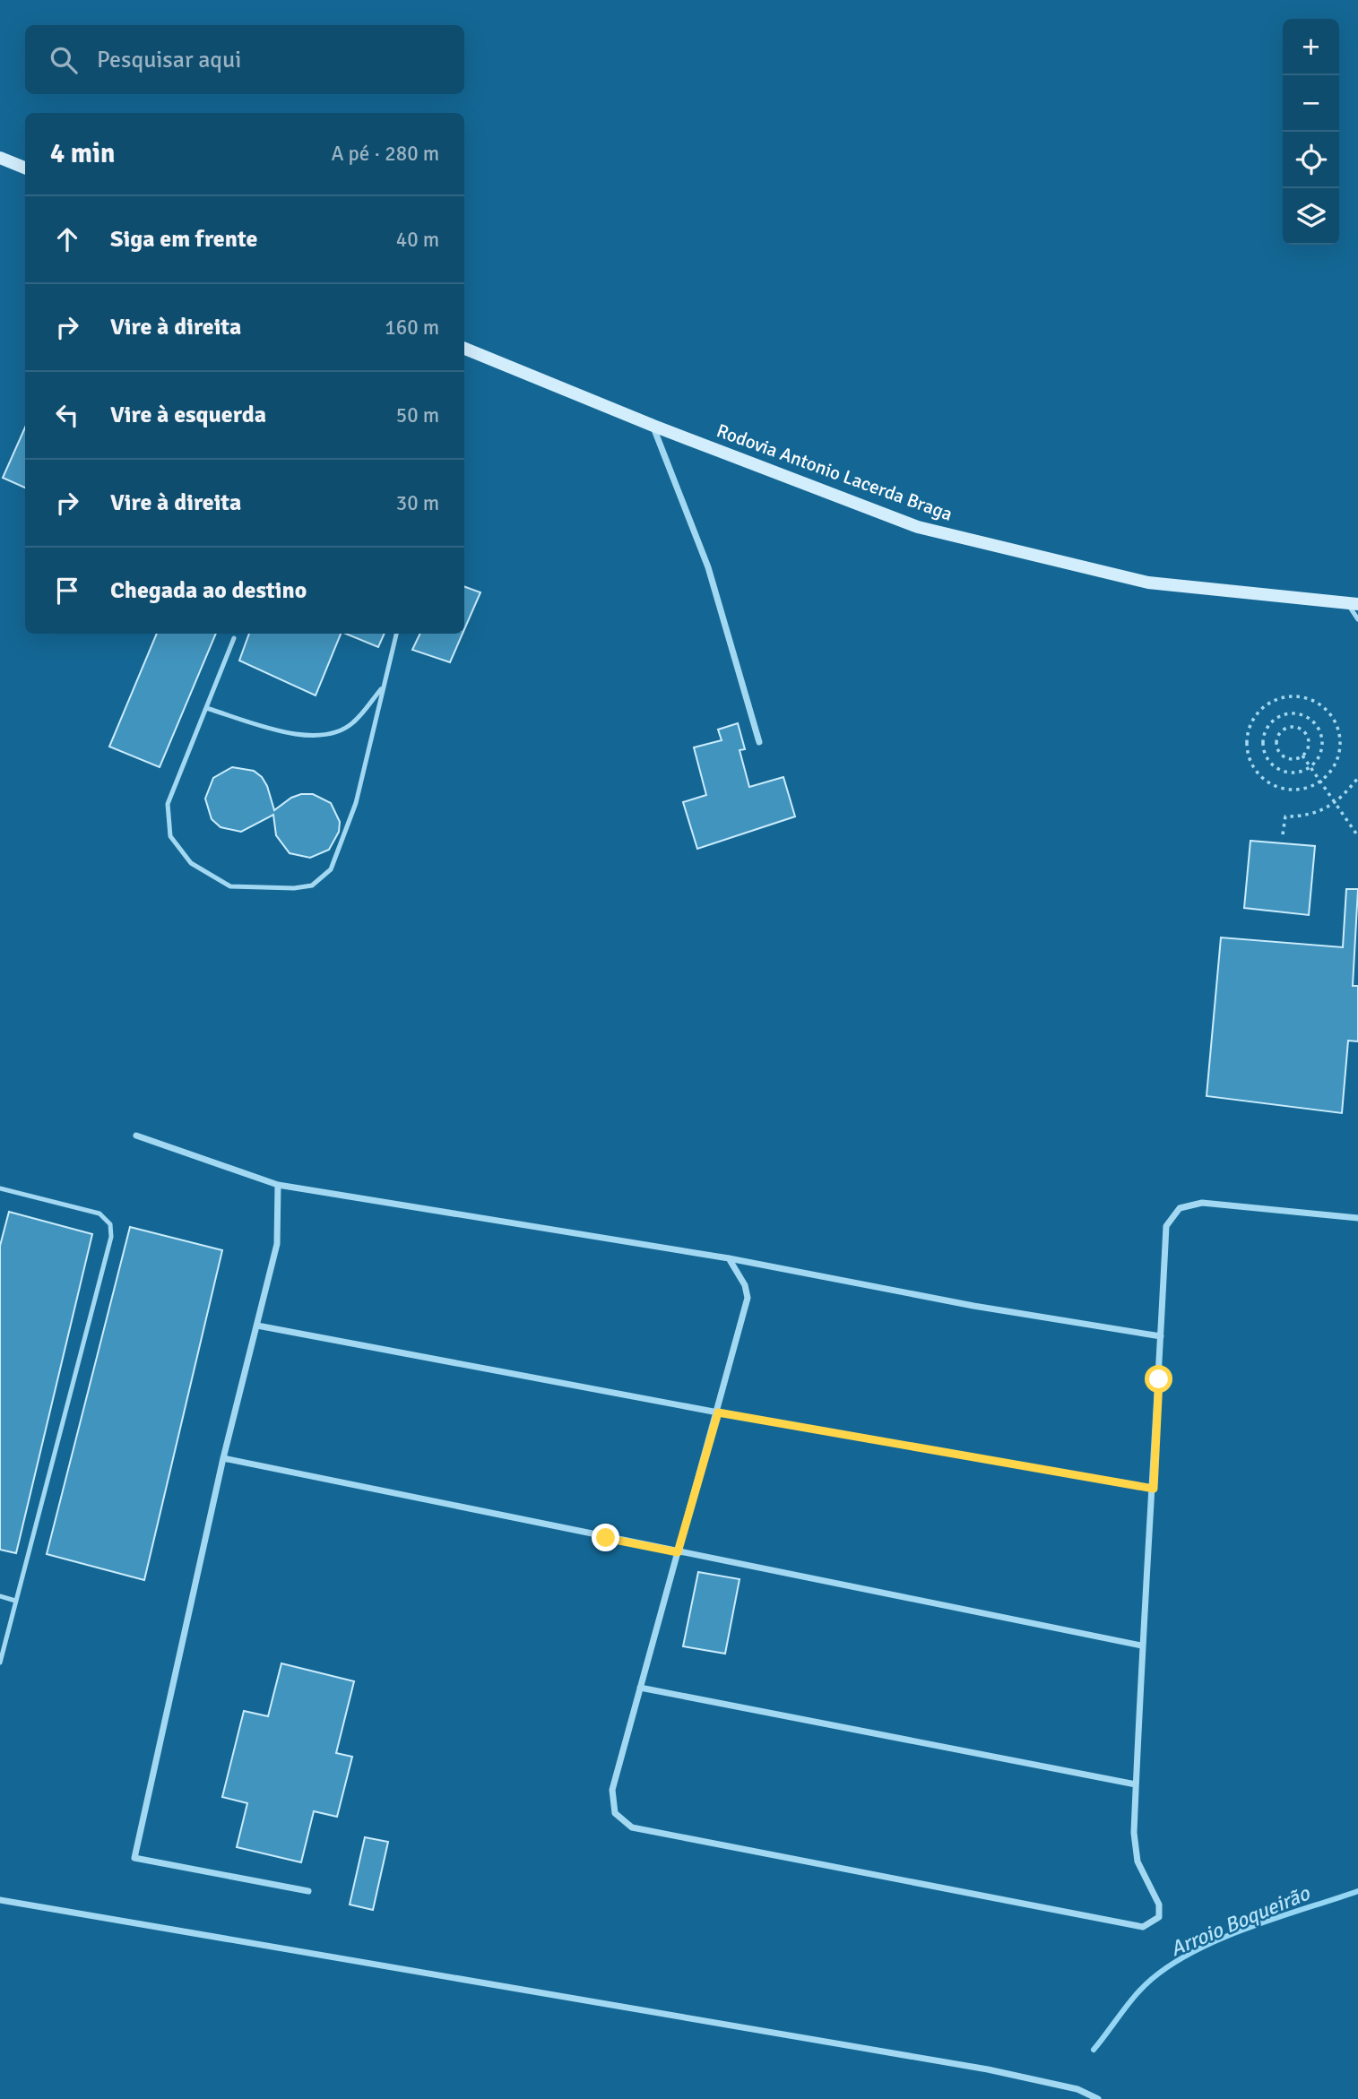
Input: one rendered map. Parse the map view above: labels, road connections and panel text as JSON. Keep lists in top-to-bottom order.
{
  "streets": {
    "main road": ["Rodovia Antonio Lacerda Braga"]
  },
  "water": ["Arroio Boqueirão"],
  "page": {
    "map_buttons": ["+", "−"],
    "search": "Pesquisar aqui",
    "heading": ["4 min", "A pé · 280 m"],
    "list": [
      ["Siga em frente", "40 m"],
      ["Vire à direita", "160 m"],
      ["Vire à esquerda", "50 m"],
      ["Vire à direita", "30 m"],
      "Chegada ao destino"
    ]
  }
}
